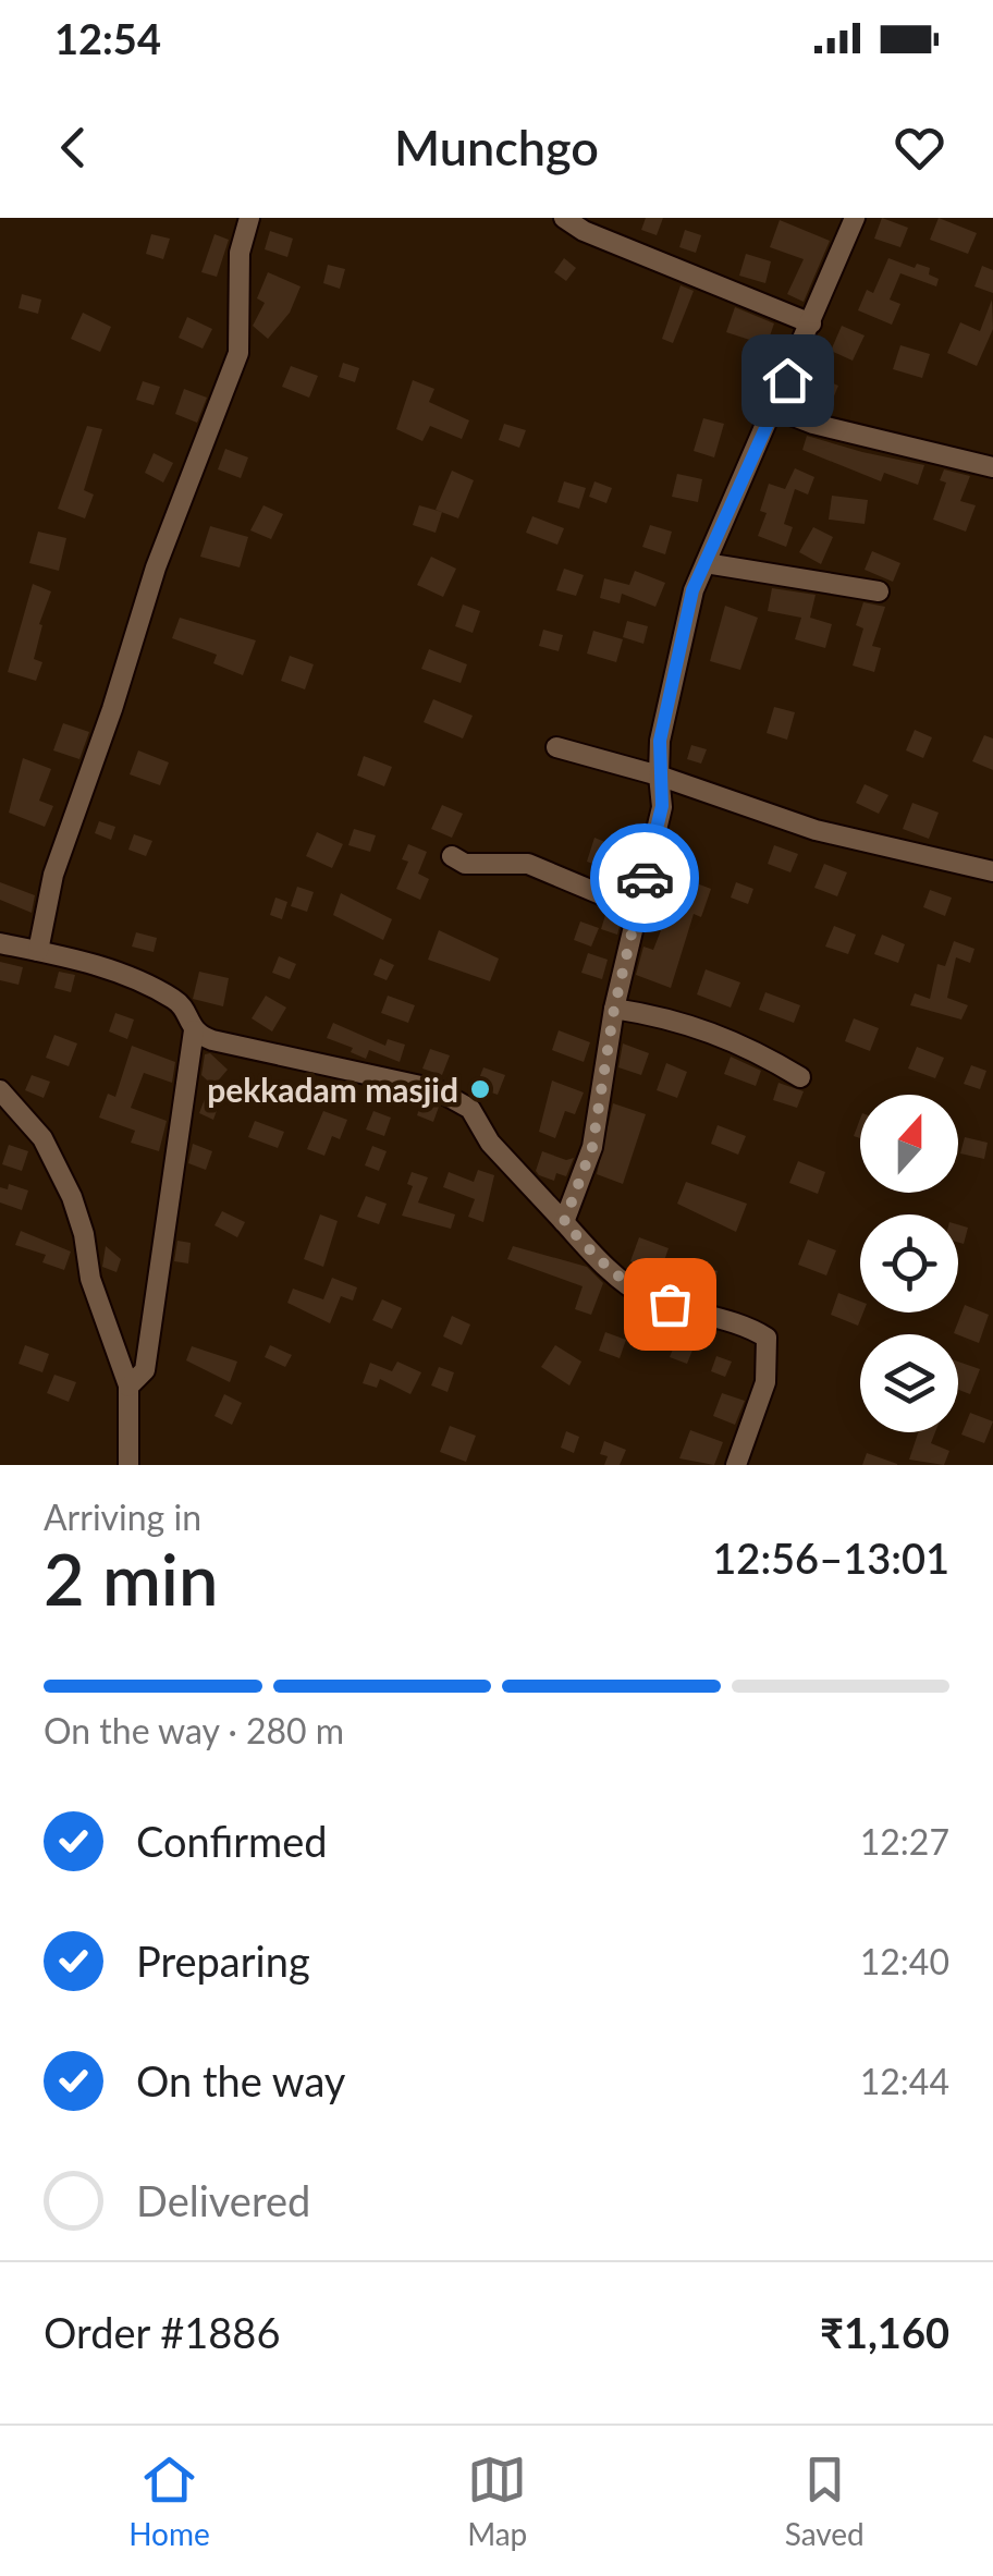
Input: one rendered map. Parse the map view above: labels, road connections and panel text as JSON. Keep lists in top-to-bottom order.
{
  "places": ["pekkadam masjid"],
  "north": "top",
  "page": {
    "status": "12:54",
    "header": "Munchgo",
    "heading": ["2 min", "Arriving in", "12:56–13:01"],
    "panel": ["Order #1886", "₹1,160"],
    "bar": "On the way · 280 m",
    "list": [
      ["Confirmed", "12:27"],
      ["Preparing", "12:40"],
      ["On the way", "12:44"],
      "Delivered"
    ],
    "tabs": ["Home", "Map", "Saved"]
  }
}
